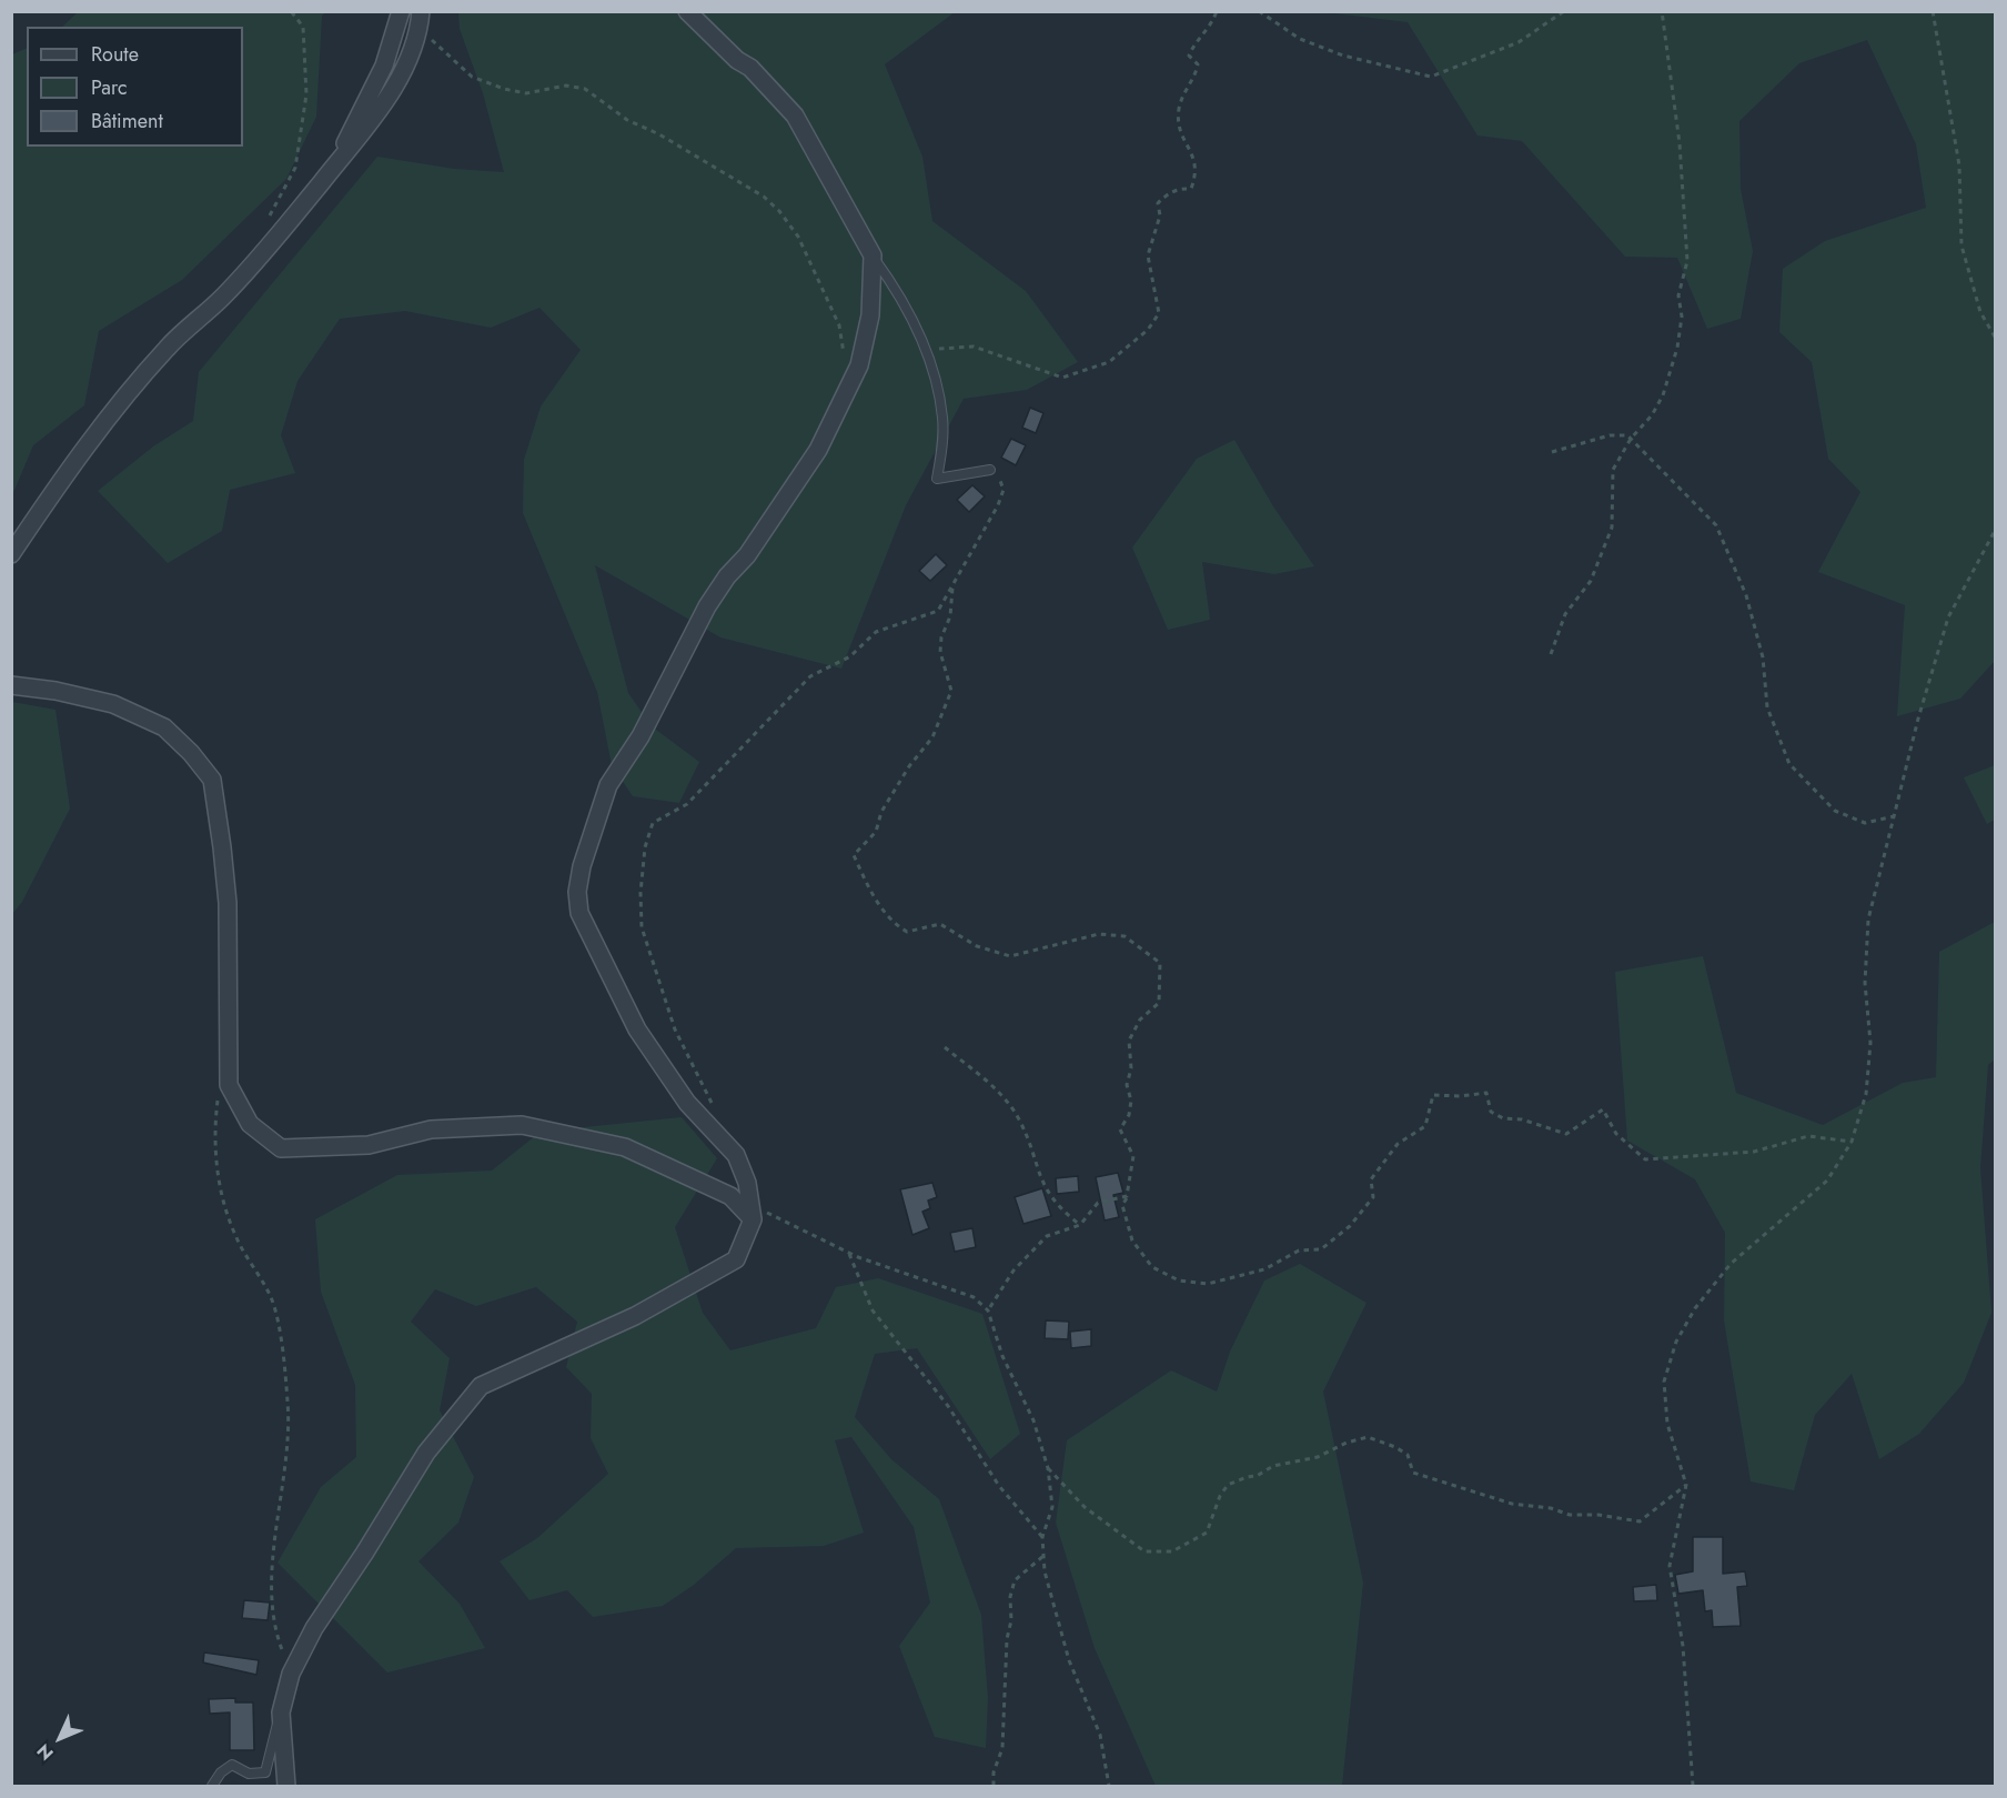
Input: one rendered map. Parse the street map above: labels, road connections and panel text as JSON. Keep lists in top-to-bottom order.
{
  "legend": ["Route", "Parc", "Bâtiment"],
  "north": "bottom left"
}
